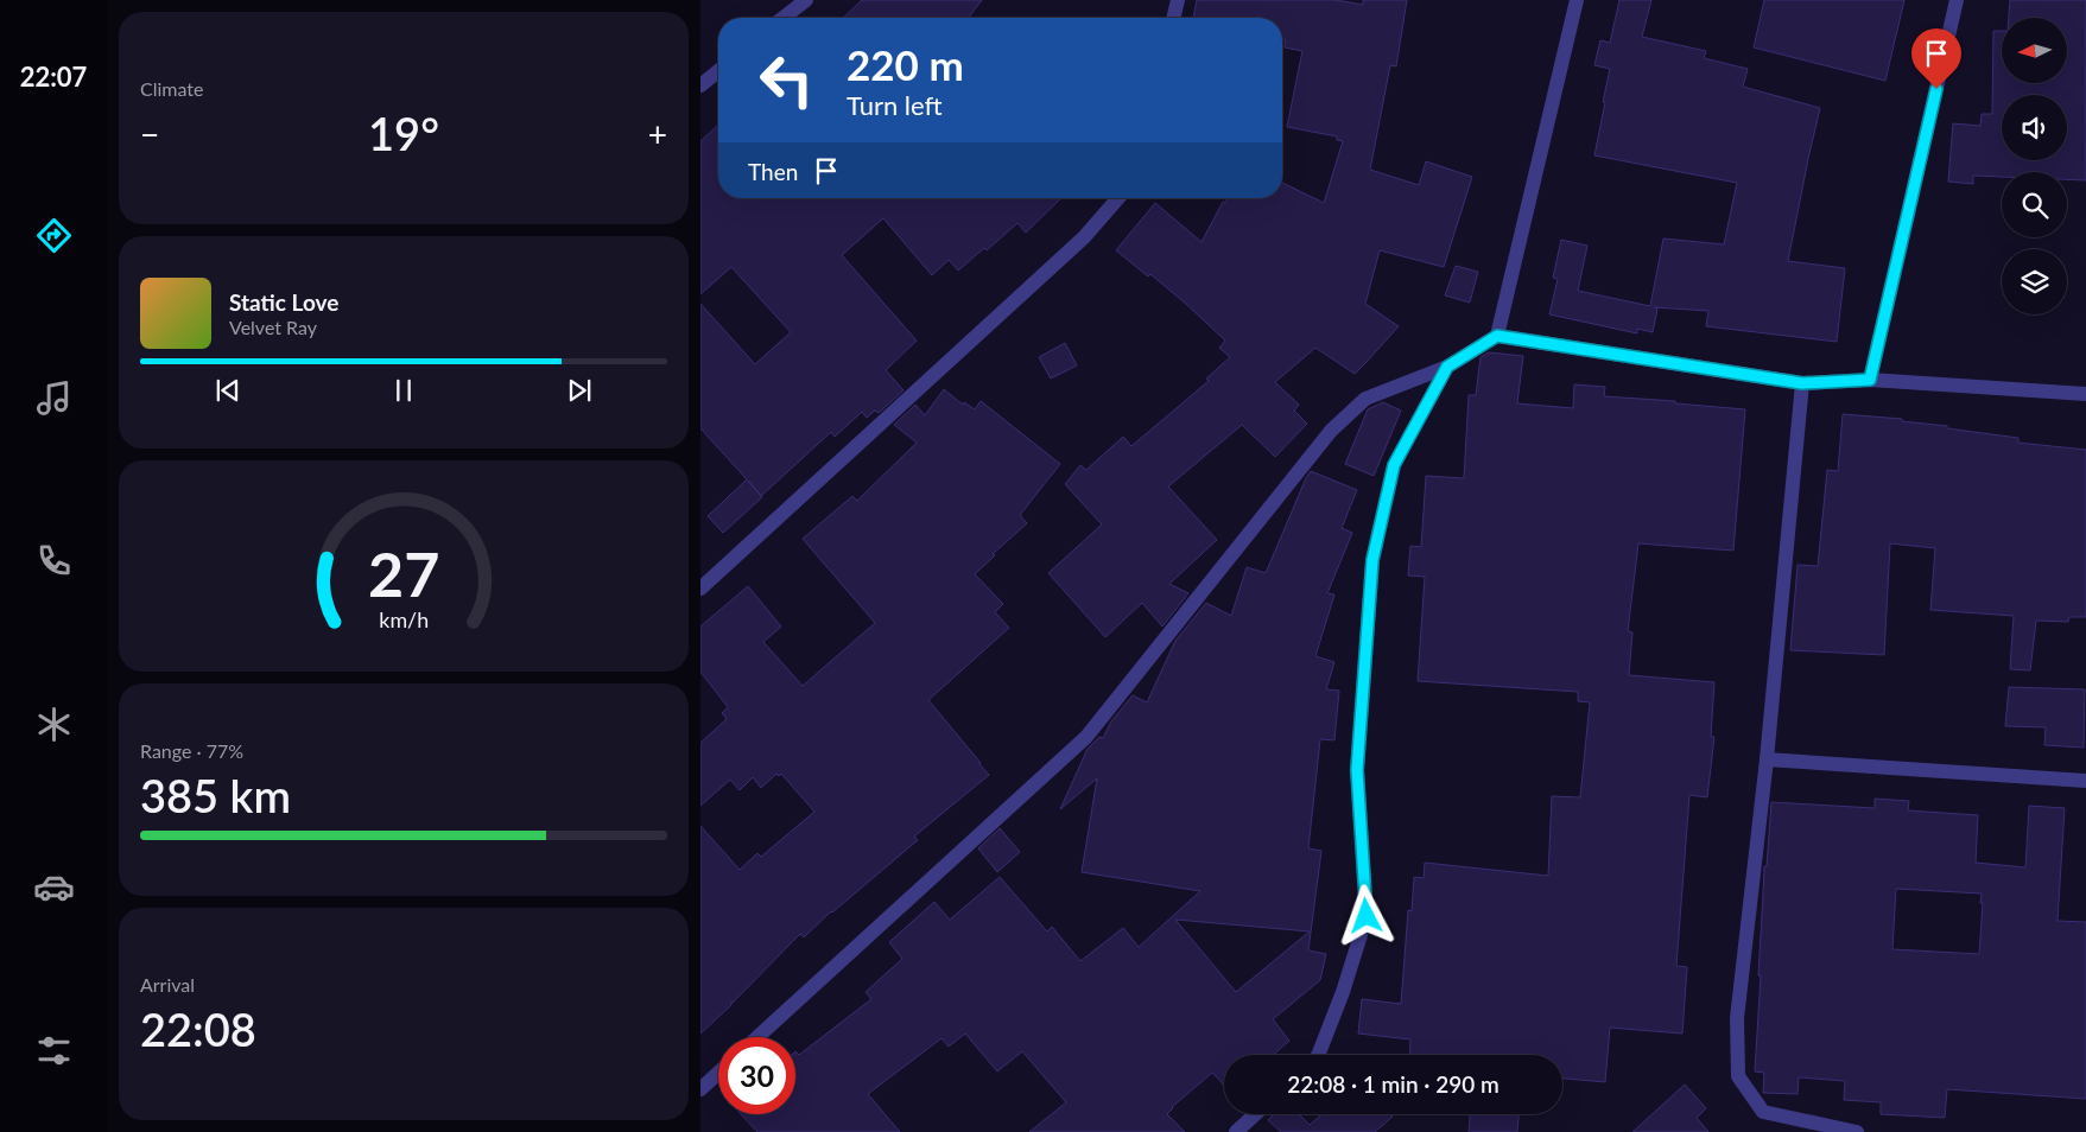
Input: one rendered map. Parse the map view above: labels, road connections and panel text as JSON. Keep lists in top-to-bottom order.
{
  "north": "left",
  "page": {
    "tabs": "22:07",
    "tile": [
      "Climate",
      ["Range · 77%", "385 km"],
      ["Arrival", "22:08"]
    ],
    "turn": ["220 m", "Turn left"],
    "heat": ["−", "19°", "+"],
    "then": "Then",
    "song": ["Static Love", "Velvet Ray"],
    "limit": "30",
    "trip": "22:08 · 1 min · 290 m",
    "gauge": ["27", "km/h"]
  }
}
